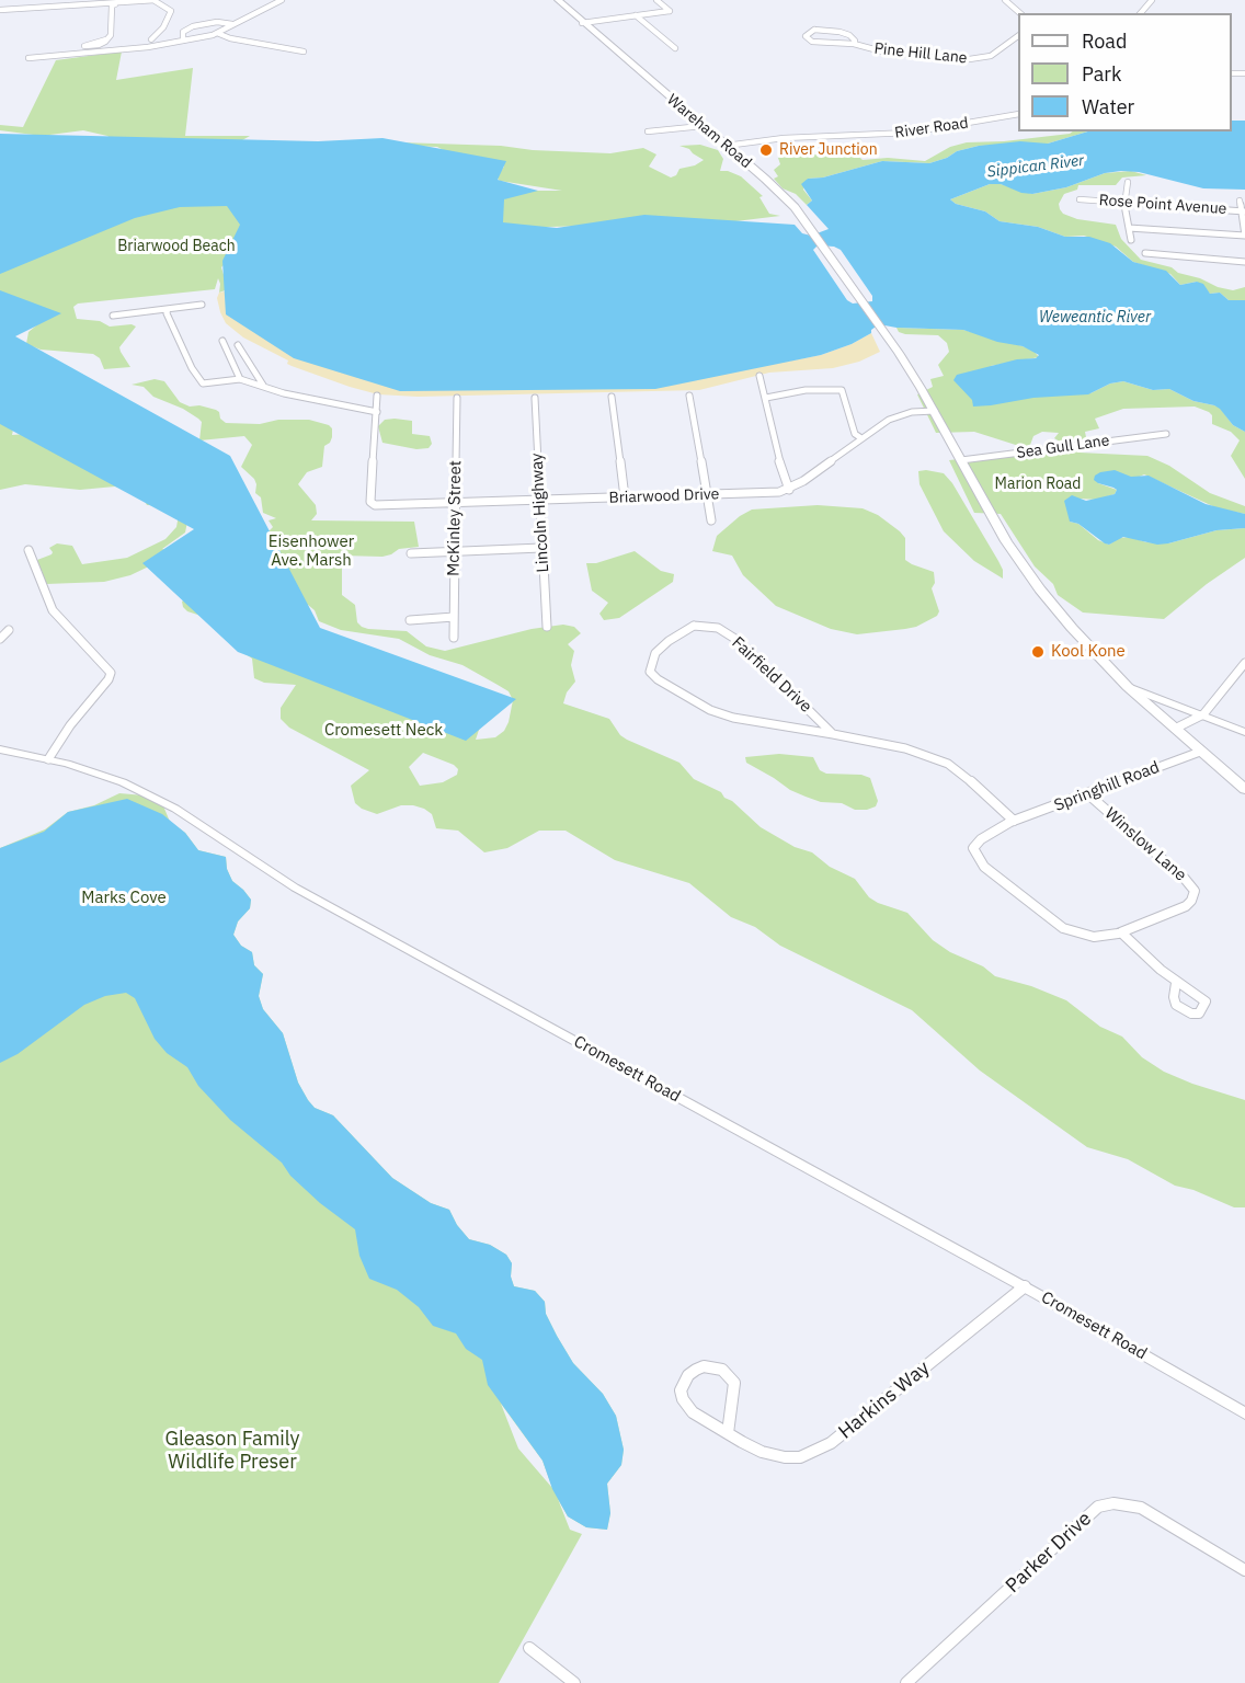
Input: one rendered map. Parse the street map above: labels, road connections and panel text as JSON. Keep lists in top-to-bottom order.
{
  "streets": {
    "main road": ["Wareham Road"],
    "street": [
      "Pine Hill Lane",
      "River Road",
      "Rose Point Avenue",
      "Sea Gull Lane",
      "Briarwood Drive",
      "Lincoln Highway",
      "McKinley Street",
      "Fairfield Drive",
      "Springhill Road",
      "Winslow Lane",
      "Cromesett Road",
      "Harkins Way",
      "Parker Drive"
    ]
  },
  "crossings": [
    ["River Road", "Wareham Road"],
    ["Briarwood Drive", "Lincoln Highway"],
    ["Briarwood Drive", "McKinley Street"],
    ["Fairfield Drive", "Springhill Road"],
    ["Fairfield Drive", "Winslow Lane"],
    ["Springhill Road", "Winslow Lane"],
    ["Cromesett Road", "Harkins Way"]
  ],
  "water": ["Sippican River", "Weweantic River"],
  "parks": [
    "Briarwood Beach",
    "Marion Road",
    "Eisenhower Ave. Marsh",
    "Cromesett Neck",
    "Marks Cove",
    "Gleason Family Wildlife Preser"
  ],
  "places": ["River Junction", "Kool Kone"],
  "legend": ["Road", "Park", "Water"]
}
